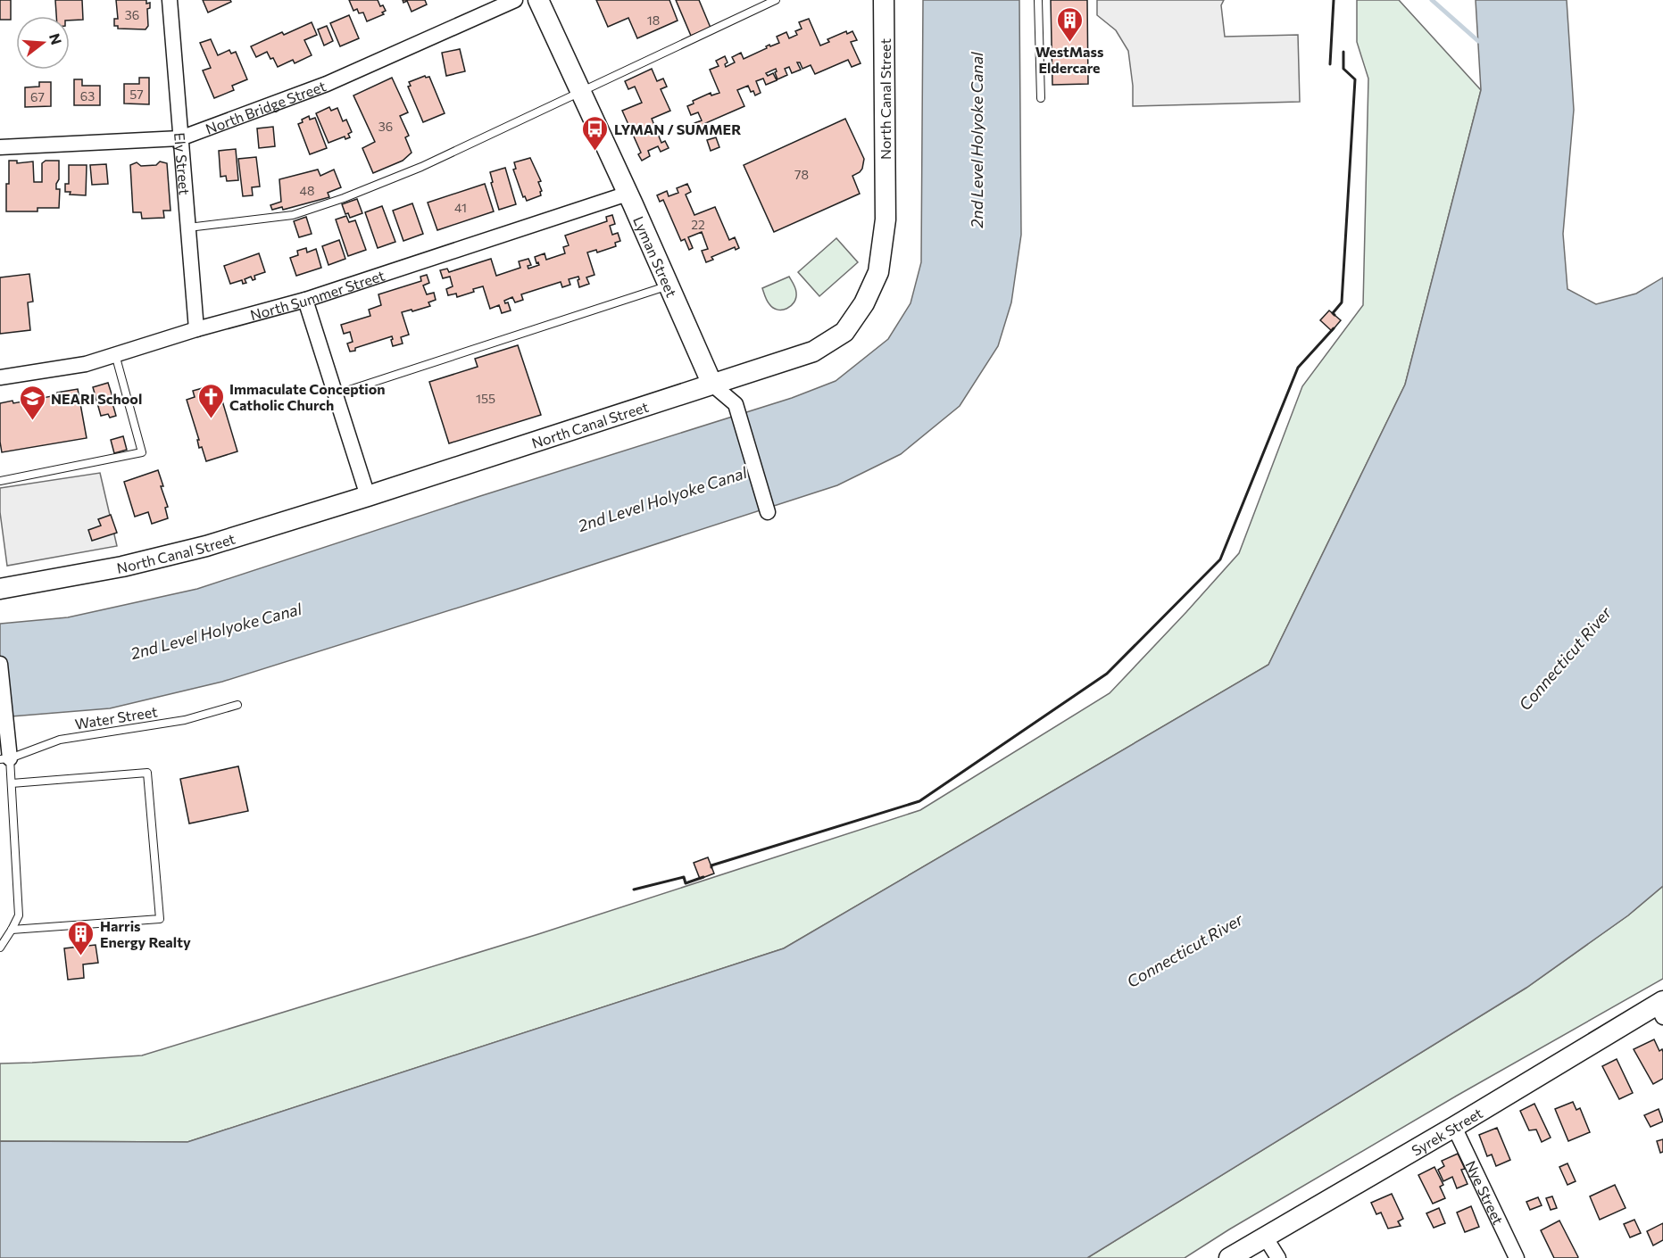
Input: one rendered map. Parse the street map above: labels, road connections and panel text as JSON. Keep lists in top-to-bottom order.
{
  "streets": {
    "street": [
      "North Canal Street",
      "North Bridge Street",
      "Ely Street",
      "Lyman Street",
      "North Summer Street",
      "Syrek Street",
      "Nye Street"
    ],
    "lane": ["Water Street"]
  },
  "crossings": [
    ["North Canal Street", "Lyman Street"],
    ["North Bridge Street", "Ely Street"],
    ["Ely Street", "North Summer Street"],
    ["Lyman Street", "North Summer Street"],
    ["Syrek Street", "Nye Street"]
  ],
  "water": ["2nd Level Holyoke Canal", "Connecticut River"],
  "places": {
    "building": ["WestMass Eldercare", "Harris Energy Realty"],
    "bus stop": ["LYMAN / SUMMER"],
    "church": ["Immaculate Conception Catholic Church"],
    "school or university": ["NEARI School"]
  },
  "house_numbers": [
    "36",
    "18",
    "57",
    "63",
    "67",
    "36",
    "78",
    "48",
    "41",
    "22",
    "155"
  ],
  "north": "right"
}
